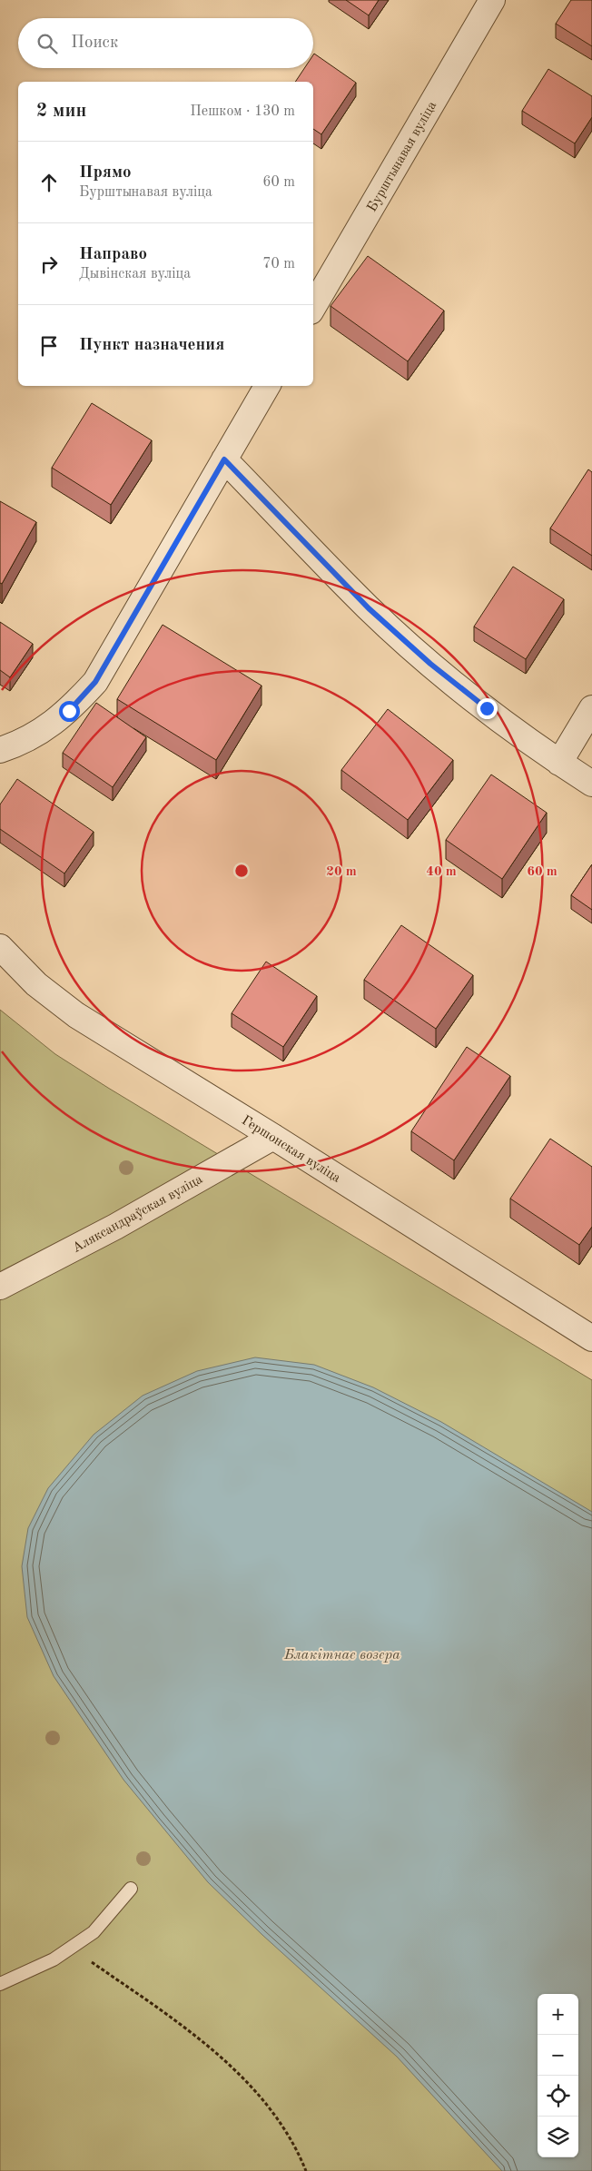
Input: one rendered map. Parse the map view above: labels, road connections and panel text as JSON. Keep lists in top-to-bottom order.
{
  "streets": {
    "street": ["Бурштынавая вуліца", "Гершонская вуліца", "Аляксандраўская вуліца"]
  },
  "crossings": [
    ["Гершонская вуліца", "Аляксандраўская вуліца"]
  ],
  "water": ["Блакітнае возера"],
  "page": {
    "search": "Поиск",
    "heading": ["2 мин", "Пешком · 130 m"],
    "list": [
      ["Прямо", "Бурштынавая вуліца", "60 m"],
      ["Направо", "Дывінская вуліца", "70 m"],
      "Пункт назначения"
    ],
    "map_buttons": ["+", "−"]
  },
  "rings": ["20 m", "40 m", "60 m"]
}
